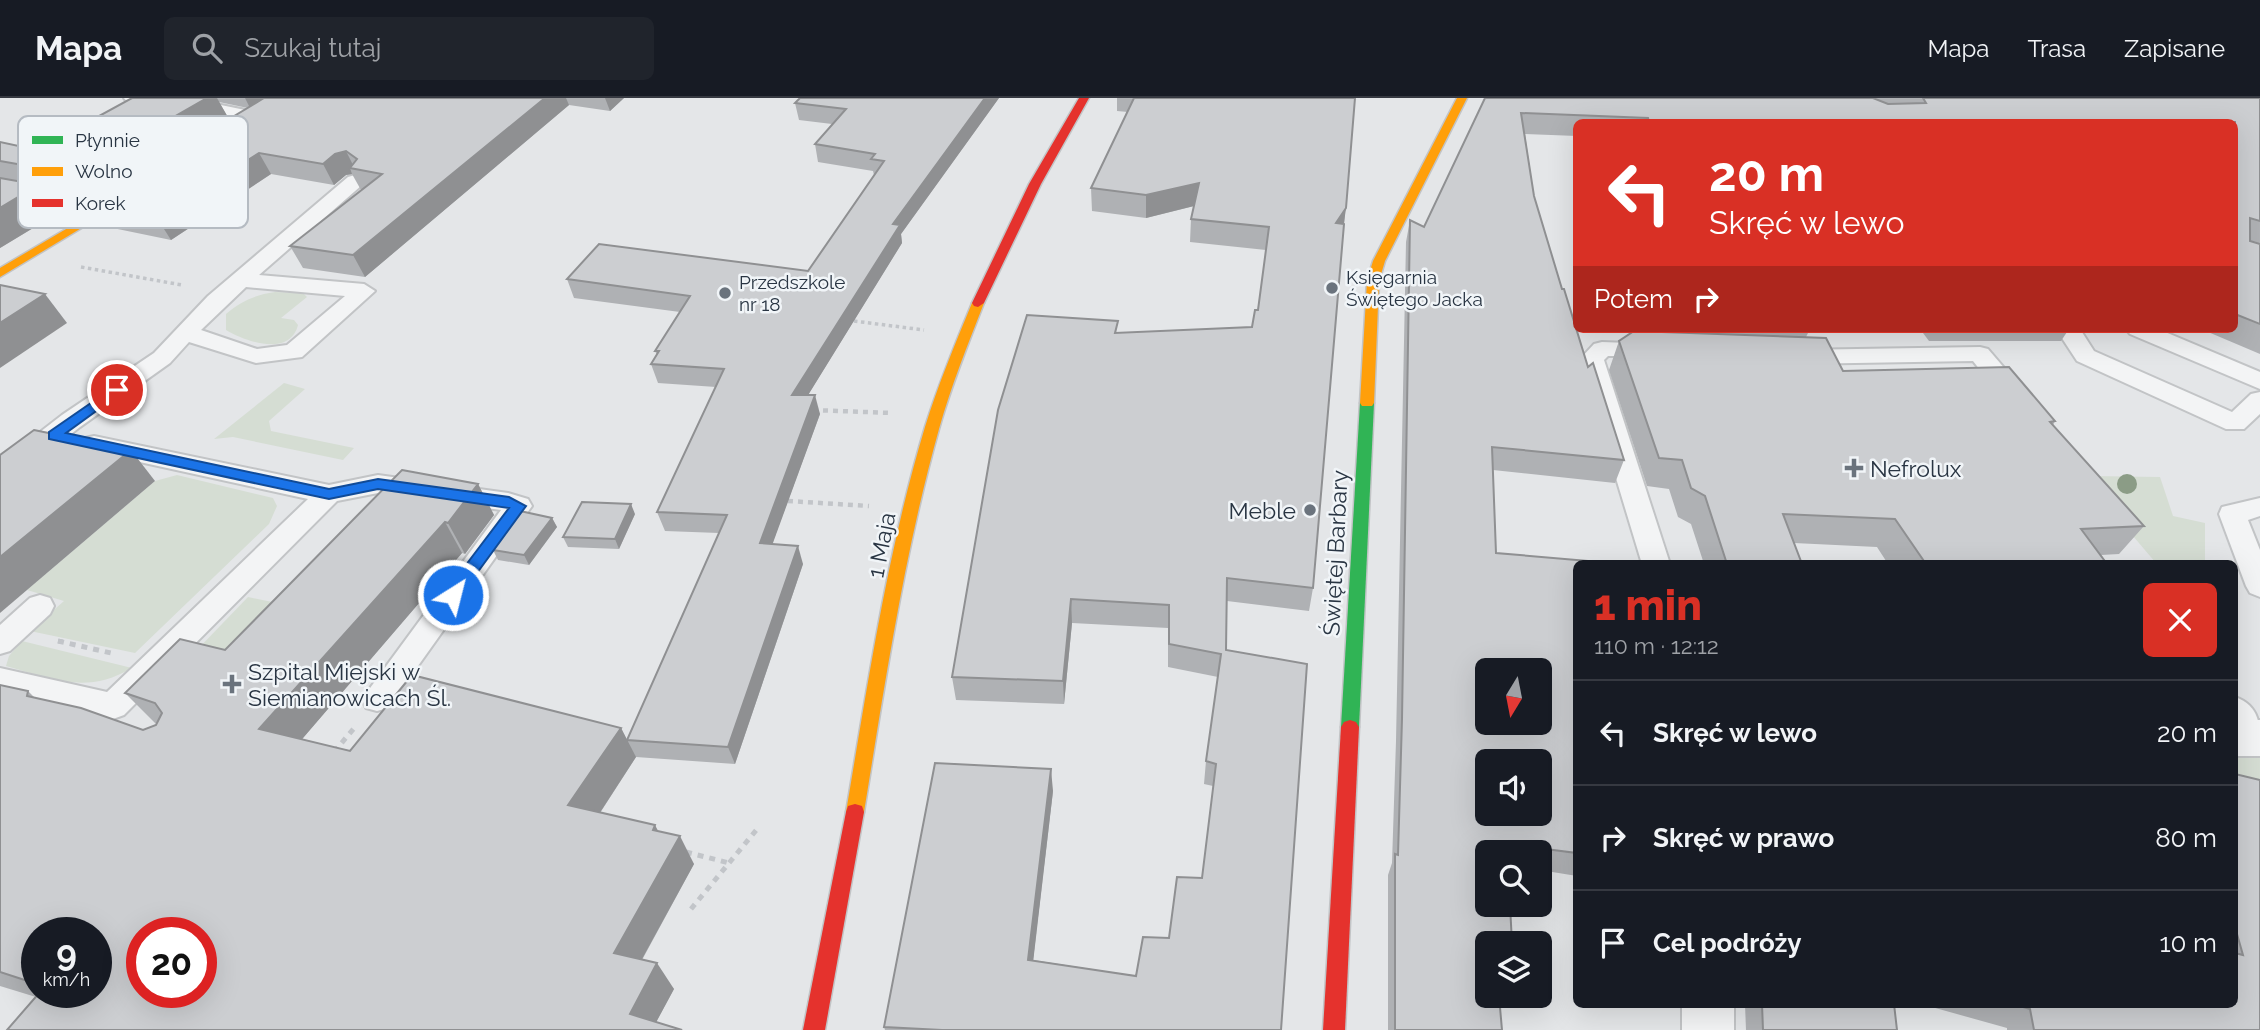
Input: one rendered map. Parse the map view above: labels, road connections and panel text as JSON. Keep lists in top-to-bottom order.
{
  "streets": {
    "street": ["1 Maja", "Świętej Barbary"]
  },
  "places": {
    "other": ["Księgarnia Świętego Jacka", "Przedszkole nr 18", "Meble"],
    "health": ["Nefrolux", "Szpital Miejski w Siemianowicach Śl."]
  },
  "legend": ["Płynnie", "Wolno", "Korek"],
  "north": "bottom",
  "page": {
    "header": "Mapa",
    "search": "Szukaj tutaj",
    "nav": ["Mapa", "Trasa", "Zapisane"],
    "turn": ["20 m", "Skręć w lewo"],
    "then": "Potem",
    "heading": ["1 min", "110 m · 12:12"],
    "list": [
      {
        "name": "Skręć w lewo",
        "value": "20 m"
      },
      {
        "name": "Skręć w prawo",
        "value": "80 m"
      },
      {
        "name": "Cel podróży",
        "value": "10 m"
      }
    ],
    "speed": "9 km/h",
    "limit": "20"
  }
}
